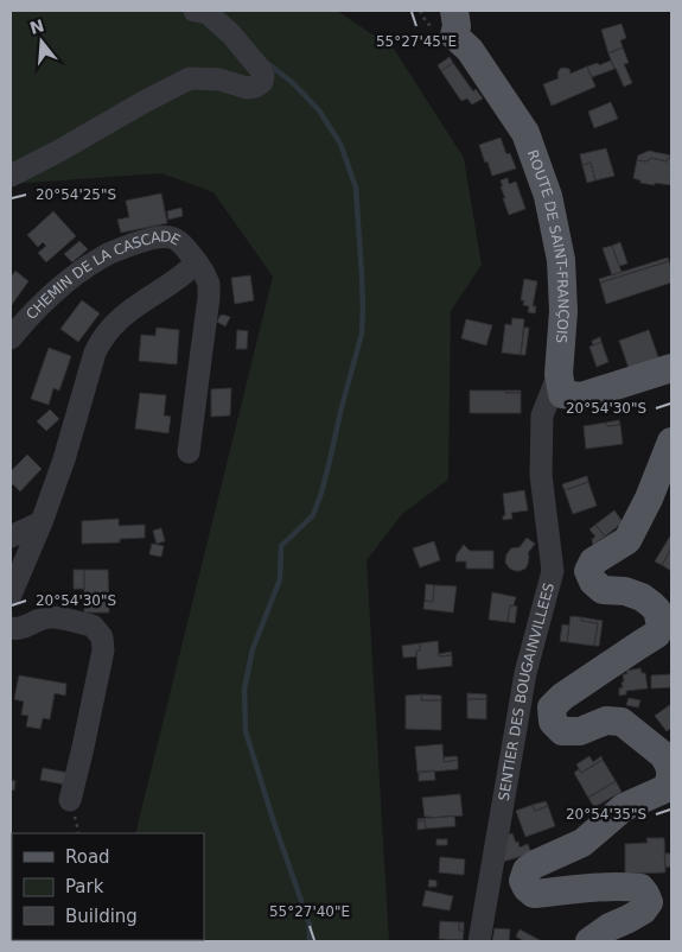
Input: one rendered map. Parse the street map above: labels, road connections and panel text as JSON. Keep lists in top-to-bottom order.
{
  "streets": {
    "main road": ["ROUTE DE SAINT-FRANÇOIS"],
    "street": ["CHEMIN DE LA CASCADE", "SENTIER DES BOUGAINVILLEES"]
  },
  "crossings": [
    ["ROUTE DE SAINT-FRANÇOIS", "SENTIER DES BOUGAINVILLEES"]
  ],
  "legend": ["Road", "Park", "Building"],
  "north": "top",
  "coordinates": [
    "55°27'45\"E",
    "20°54'25\"S",
    "20°54'30\"S",
    "20°54'35\"S",
    "55°27'40\"E"
  ]
}
